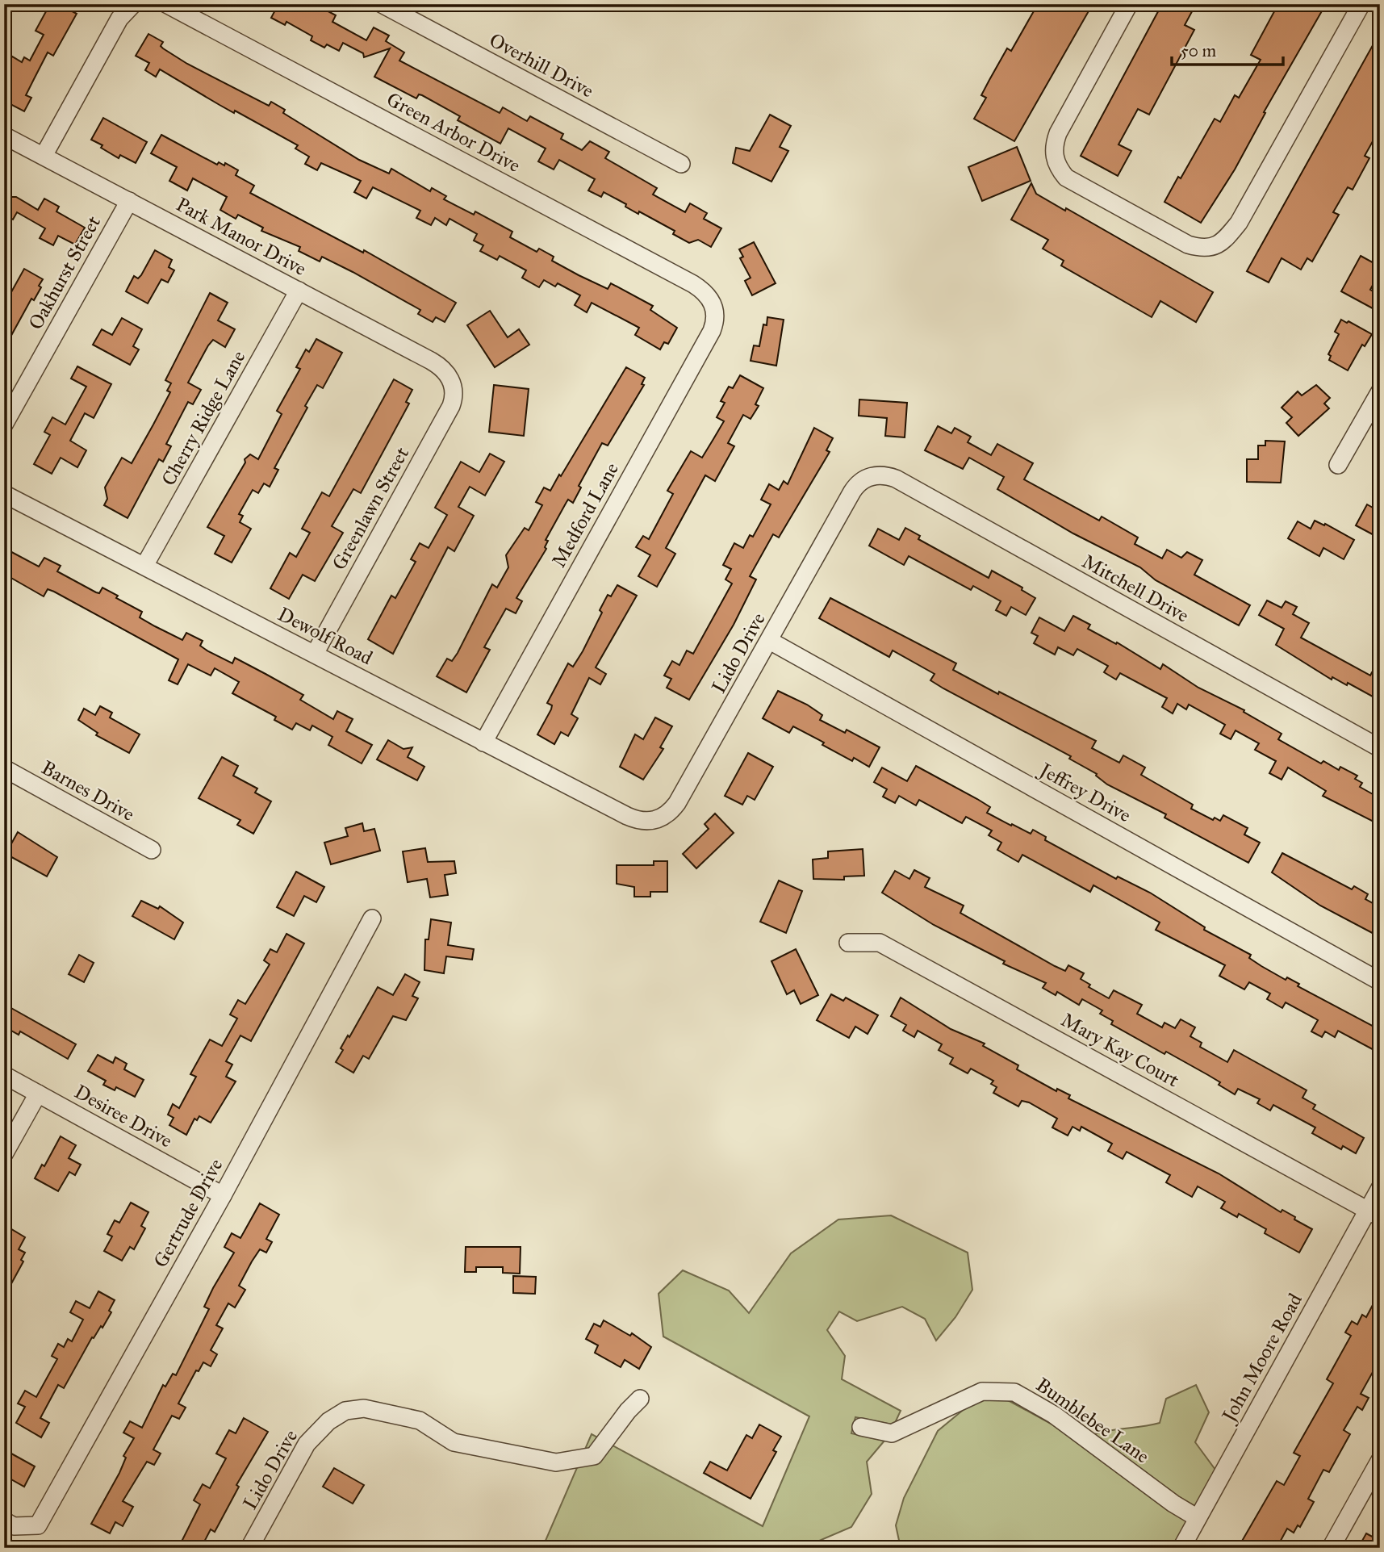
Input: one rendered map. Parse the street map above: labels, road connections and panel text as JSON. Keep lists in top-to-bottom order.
{
  "streets": {
    "street": [
      "Overhill Drive",
      "Green Arbor Drive",
      "Park Manor Drive",
      "Oakhurst Street",
      "Cherry Ridge Lane",
      "Greenlawn Street",
      "Medford Lane",
      "Mitchell Drive",
      "Dewolf Road",
      "Lido Drive",
      "Barnes Drive",
      "Jeffrey Drive",
      "Mary Kay Court",
      "Desiree Drive",
      "Gertrude Drive",
      "John Moore Road",
      "Bumblebee Lane"
    ]
  },
  "crossings": [
    ["Green Arbor Drive", "Medford Lane"],
    ["Park Manor Drive", "Oakhurst Street"],
    ["Park Manor Drive", "Cherry Ridge Lane"],
    ["Park Manor Drive", "Greenlawn Street"],
    ["Cherry Ridge Lane", "Dewolf Road"],
    ["Greenlawn Street", "Dewolf Road"],
    ["Medford Lane", "Dewolf Road"],
    ["Mitchell Drive", "Lido Drive"],
    ["Dewolf Road", "Lido Drive"],
    ["Lido Drive", "Jeffrey Drive"],
    ["Mary Kay Court", "John Moore Road"],
    ["Desiree Drive", "Gertrude Drive"],
    ["John Moore Road", "Bumblebee Lane"]
  ],
  "scale_bar": "50 m"
}
